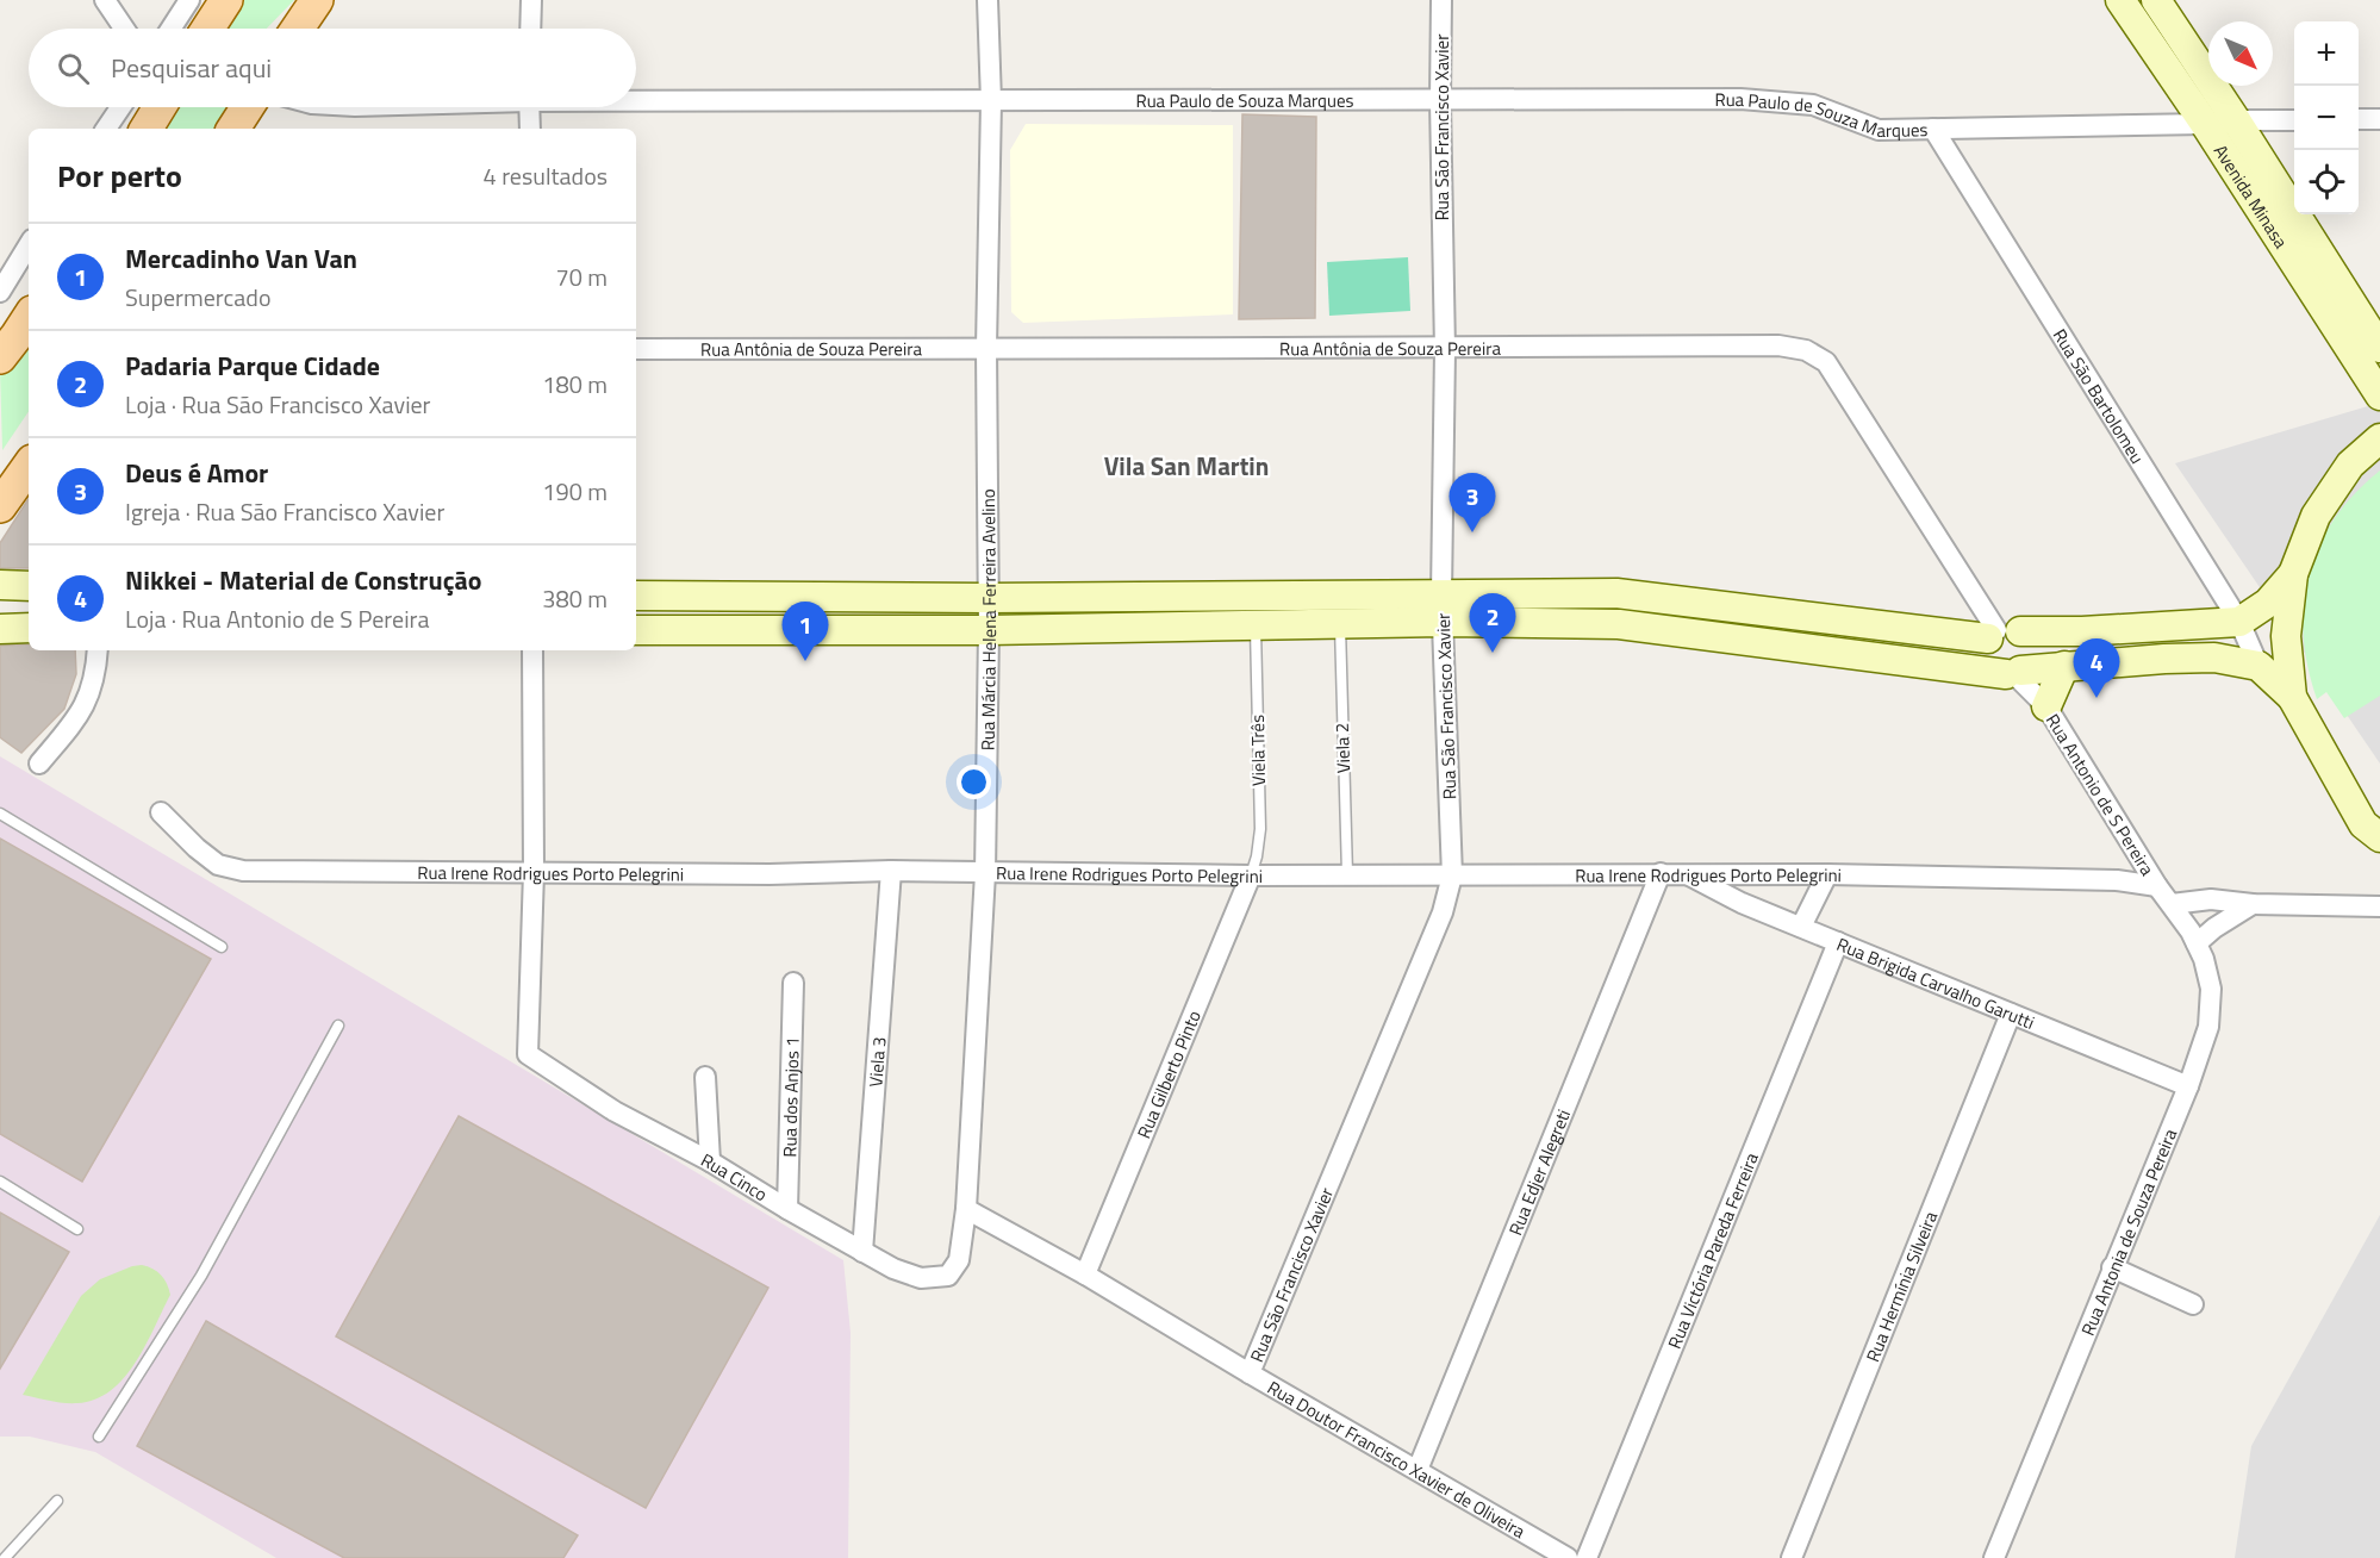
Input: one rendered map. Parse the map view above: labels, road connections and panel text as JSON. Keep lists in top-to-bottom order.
{
  "streets": {
    "main road": ["Avenida Minasa"],
    "street": [
      "Rua Paulo de Souza Marques",
      "Rua São Francisco Xavier",
      "Rua Antônia de Souza Pereira",
      "Rua São Bartolomeu",
      "Rua Márcia Helena Ferreira Avelino",
      "Rua Antonio de S Pereira",
      "Rua Irene Rodrigues Porto Pelegrini",
      "Rua Brigida Carvalho Garutti",
      "Viela 3",
      "Rua Gilberto Pinto",
      "Rua dos Anjos 1",
      "Rua Edjer Alegreti",
      "Rua Cinco",
      "Rua Antonia de Souza Pereira",
      "Rua Victória Pareda Ferreira",
      "Rua Hermínia Silveira",
      "Rua Doutor Francisco Xavier de Oliveira"
    ],
    "lane": ["Viela 2", "Viela Três"]
  },
  "crossings": [
    ["Rua Paulo de Souza Marques", "Rua São Francisco Xavier"],
    ["Rua Paulo de Souza Marques", "Avenida Minasa"],
    ["Rua Paulo de Souza Marques", "Rua São Bartolomeu"],
    ["Rua Paulo de Souza Marques", "Rua Márcia Helena Ferreira Avelino"],
    ["Rua São Francisco Xavier", "Rua Antônia de Souza Pereira"],
    ["Rua São Francisco Xavier", "Rua Irene Rodrigues Porto Pelegrini"],
    ["Rua São Francisco Xavier", "Rua Doutor Francisco Xavier de Oliveira"],
    ["Rua Antônia de Souza Pereira", "Rua Márcia Helena Ferreira Avelino"],
    ["Rua Antônia de Souza Pereira", "Rua Antonio de S Pereira"],
    ["Rua Márcia Helena Ferreira Avelino", "Rua Irene Rodrigues Porto Pelegrini"],
    ["Rua Márcia Helena Ferreira Avelino", "Rua Cinco"],
    ["Rua Márcia Helena Ferreira Avelino", "Rua Doutor Francisco Xavier de Oliveira"],
    ["Viela 2", "Rua Irene Rodrigues Porto Pelegrini"],
    ["Viela Três", "Rua Irene Rodrigues Porto Pelegrini"],
    ["Viela Três", "Rua Gilberto Pinto"],
    ["Rua Antonio de S Pereira", "Rua Irene Rodrigues Porto Pelegrini"],
    ["Rua Irene Rodrigues Porto Pelegrini", "Rua Brigida Carvalho Garutti"],
    ["Rua Irene Rodrigues Porto Pelegrini", "Viela 3"],
    ["Rua Irene Rodrigues Porto Pelegrini", "Rua Gilberto Pinto"],
    ["Rua Irene Rodrigues Porto Pelegrini", "Rua Edjer Alegreti"],
    ["Rua Irene Rodrigues Porto Pelegrini", "Rua Cinco"],
    ["Rua Brigida Carvalho Garutti", "Rua Antonia de Souza Pereira"],
    ["Rua Brigida Carvalho Garutti", "Rua Victória Pareda Ferreira"],
    ["Rua Brigida Carvalho Garutti", "Rua Hermínia Silveira"],
    ["Viela 3", "Rua Cinco"],
    ["Rua Gilberto Pinto", "Rua Doutor Francisco Xavier de Oliveira"],
    ["Rua dos Anjos 1", "Rua Cinco"],
    ["Rua Edjer Alegreti", "Rua Doutor Francisco Xavier de Oliveira"]
  ],
  "districts": ["Vila San Martin"],
  "north": "bottom right",
  "page": {
    "map_buttons": ["+", "−"],
    "search": "Pesquisar aqui",
    "heading": ["Por perto", "4 resultados"],
    "list": [
      {
        "mark": "1",
        "name": "Mercadinho Van Van",
        "note": "Supermercado",
        "value": "70 m"
      },
      {
        "mark": "2",
        "name": "Padaria Parque Cidade",
        "note": "Loja · Rua São Francisco Xavier",
        "value": "180 m"
      },
      {
        "mark": "3",
        "name": "Deus é Amor",
        "note": "Igreja · Rua São Francisco Xavier",
        "value": "190 m"
      },
      {
        "mark": "4",
        "name": "Nikkei - Material de Construção",
        "note": "Loja · Rua Antonio de S Pereira",
        "value": "380 m"
      }
    ],
    "pins": [
      "3",
      "2",
      "1",
      "4"
    ]
  }
}
